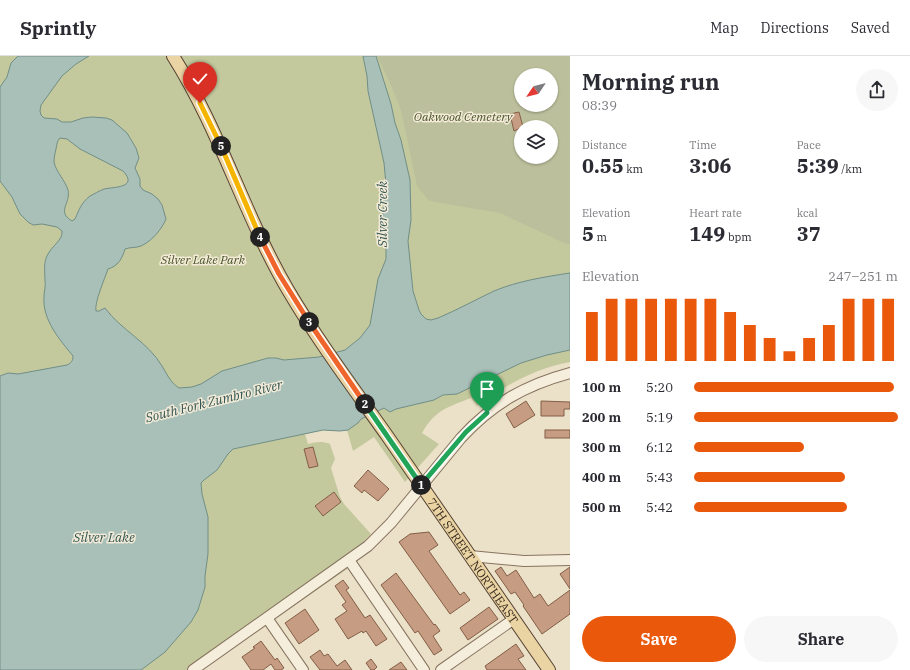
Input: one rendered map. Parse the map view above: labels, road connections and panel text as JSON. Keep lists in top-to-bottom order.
{
  "streets": {
    "main road": ["7TH STREET NORTHEAST"]
  },
  "water": ["Silver Creek", "South Fork Zumbro River", "Silver Lake"],
  "parks": ["Oakwood Cemetery", "Silver Lake Park"],
  "north": "bottom left",
  "page": {
    "header": "Sprintly",
    "nav": ["Map", "Directions", "Saved"],
    "heading": ["Morning run", "08:39"],
    "stats": [
      ["Distance", "0.55 km"],
      ["Time", "3:06"],
      ["Pace", "5:39 /km"],
      ["Elevation", "5 m"],
      ["Heart rate", "149 bpm"],
      ["kcal", "37"]
    ],
    "pins": [
      "5",
      "4",
      "3",
      "2",
      "1"
    ],
    "chart": ["Elevation", "247–251 m"],
    "list": [
      {
        "name": "100 m",
        "note": "5:20"
      },
      {
        "name": "200 m",
        "note": "5:19"
      },
      {
        "name": "300 m",
        "note": "6:12"
      },
      {
        "name": "400 m",
        "note": "5:43"
      },
      {
        "name": "500 m",
        "note": "5:42"
      }
    ],
    "buttons": ["Save", "Share"]
  }
}
